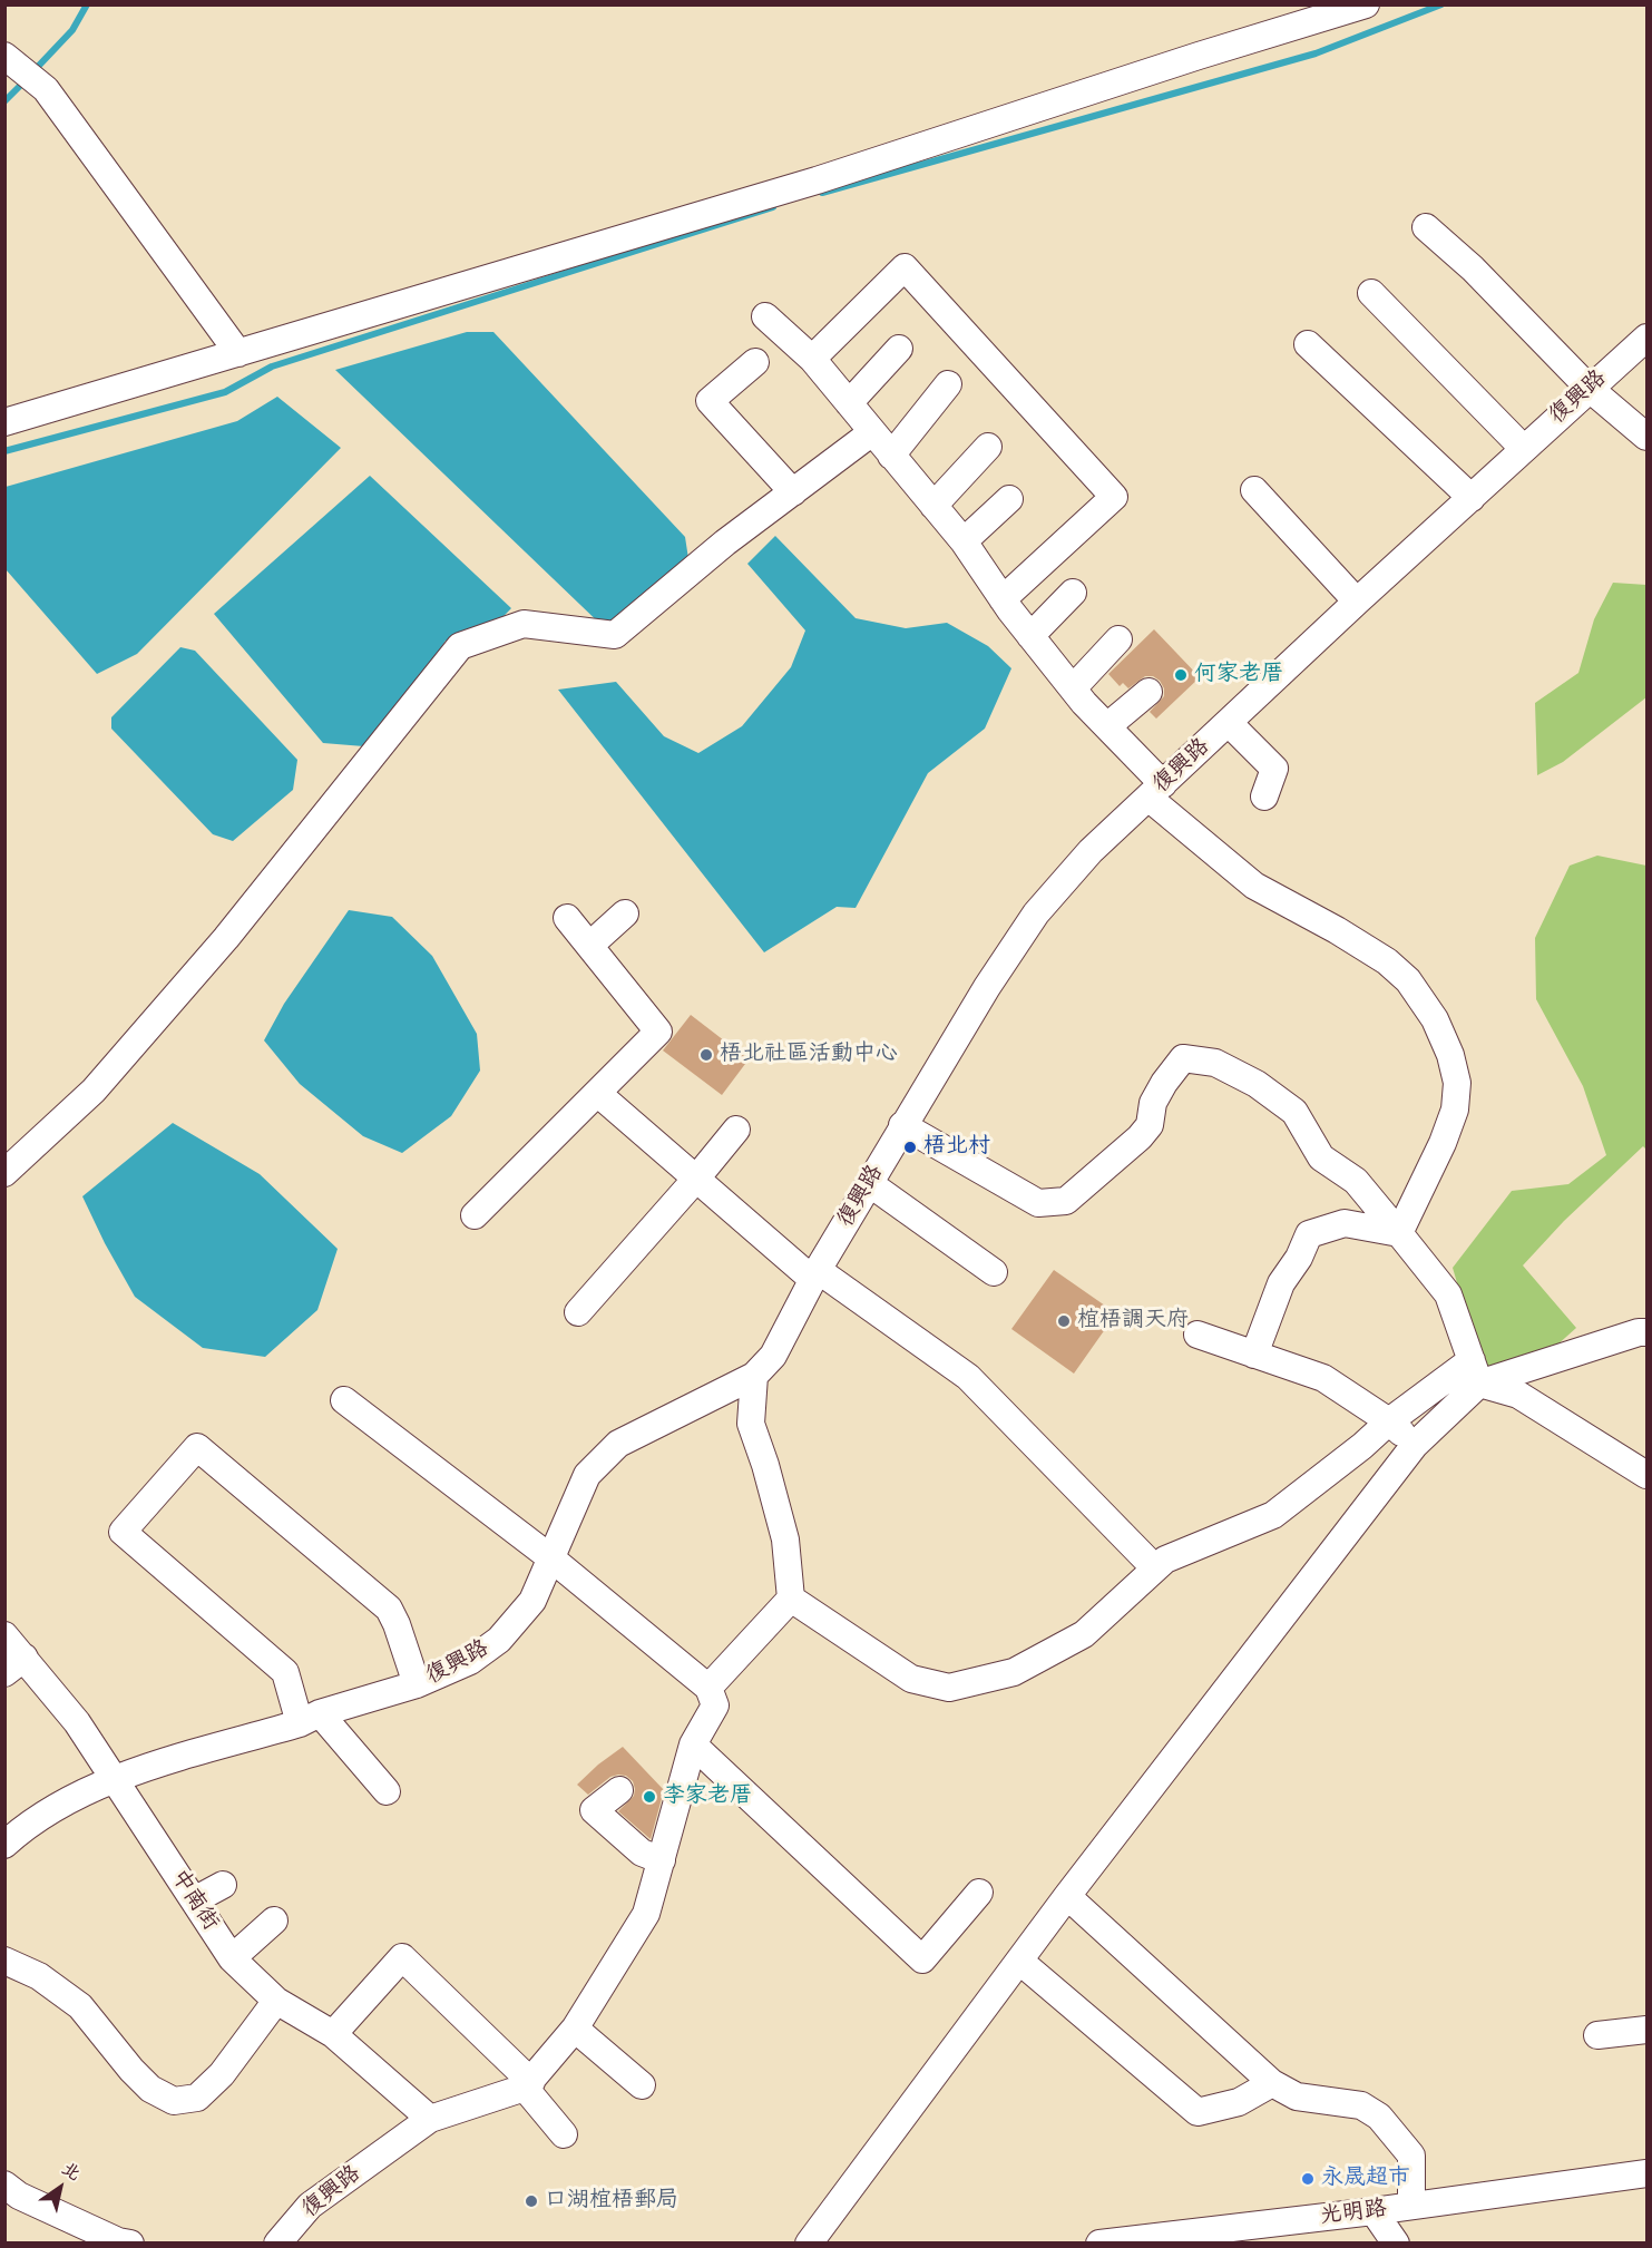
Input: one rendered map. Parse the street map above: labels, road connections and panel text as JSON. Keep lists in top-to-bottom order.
{
  "streets": {
    "street": ["復興路", "中南街", "光明路"]
  },
  "crossings": [
    ["復興路", "中南街"]
  ],
  "places": [
    "何家老厝",
    "梧北社區活動中心",
    "梧北村",
    "椬梧調天府",
    "李家老厝",
    "永晟超市",
    "口湖椬梧郵局"
  ],
  "north": "top right"
}
